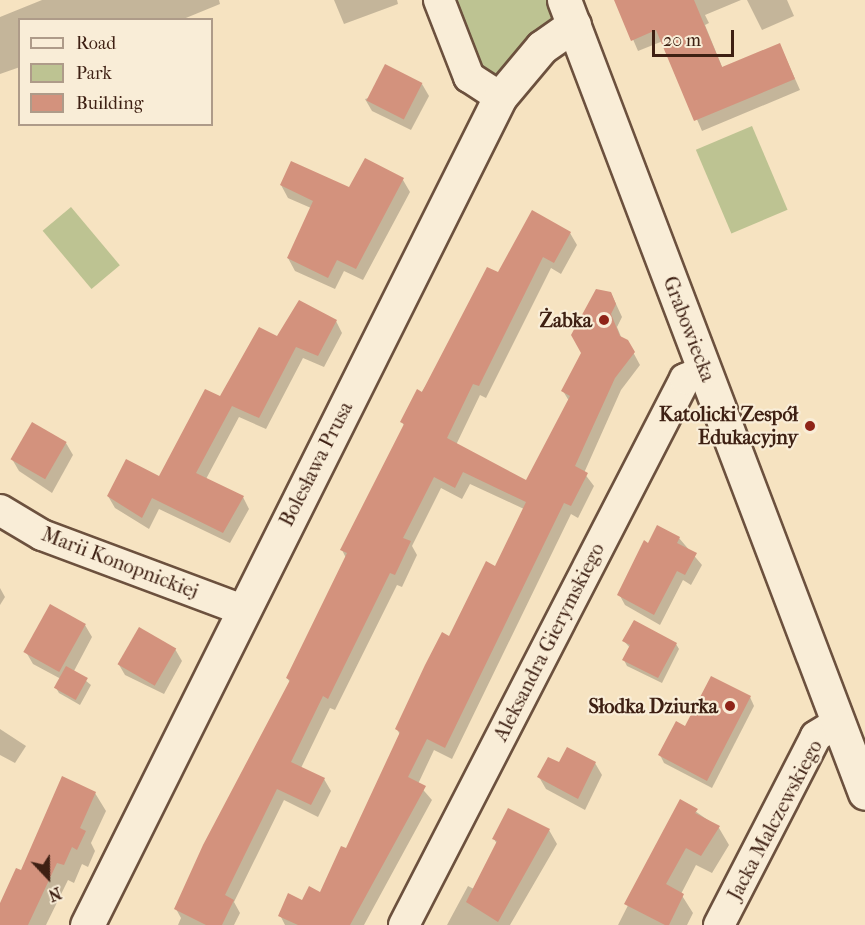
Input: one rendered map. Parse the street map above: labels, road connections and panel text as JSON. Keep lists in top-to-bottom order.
{
  "streets": {
    "street": [
      "Grabowiecka",
      "Bolesława Prusa",
      "Marii Konopnickiej",
      "Aleksandra Gierymskiego",
      "Jacka Malczewskiego"
    ]
  },
  "crossings": [
    ["Grabowiecka", "Bolesława Prusa"],
    ["Grabowiecka", "Aleksandra Gierymskiego"],
    ["Grabowiecka", "Jacka Malczewskiego"],
    ["Bolesława Prusa", "Marii Konopnickiej"]
  ],
  "places": ["Żabka", "Katolicki Zespół Edukacyjny", "Słodka Dziurka"],
  "legend": ["Road", "Park", "Building"],
  "scale_bar": "20 m",
  "north": "bottom"
}
